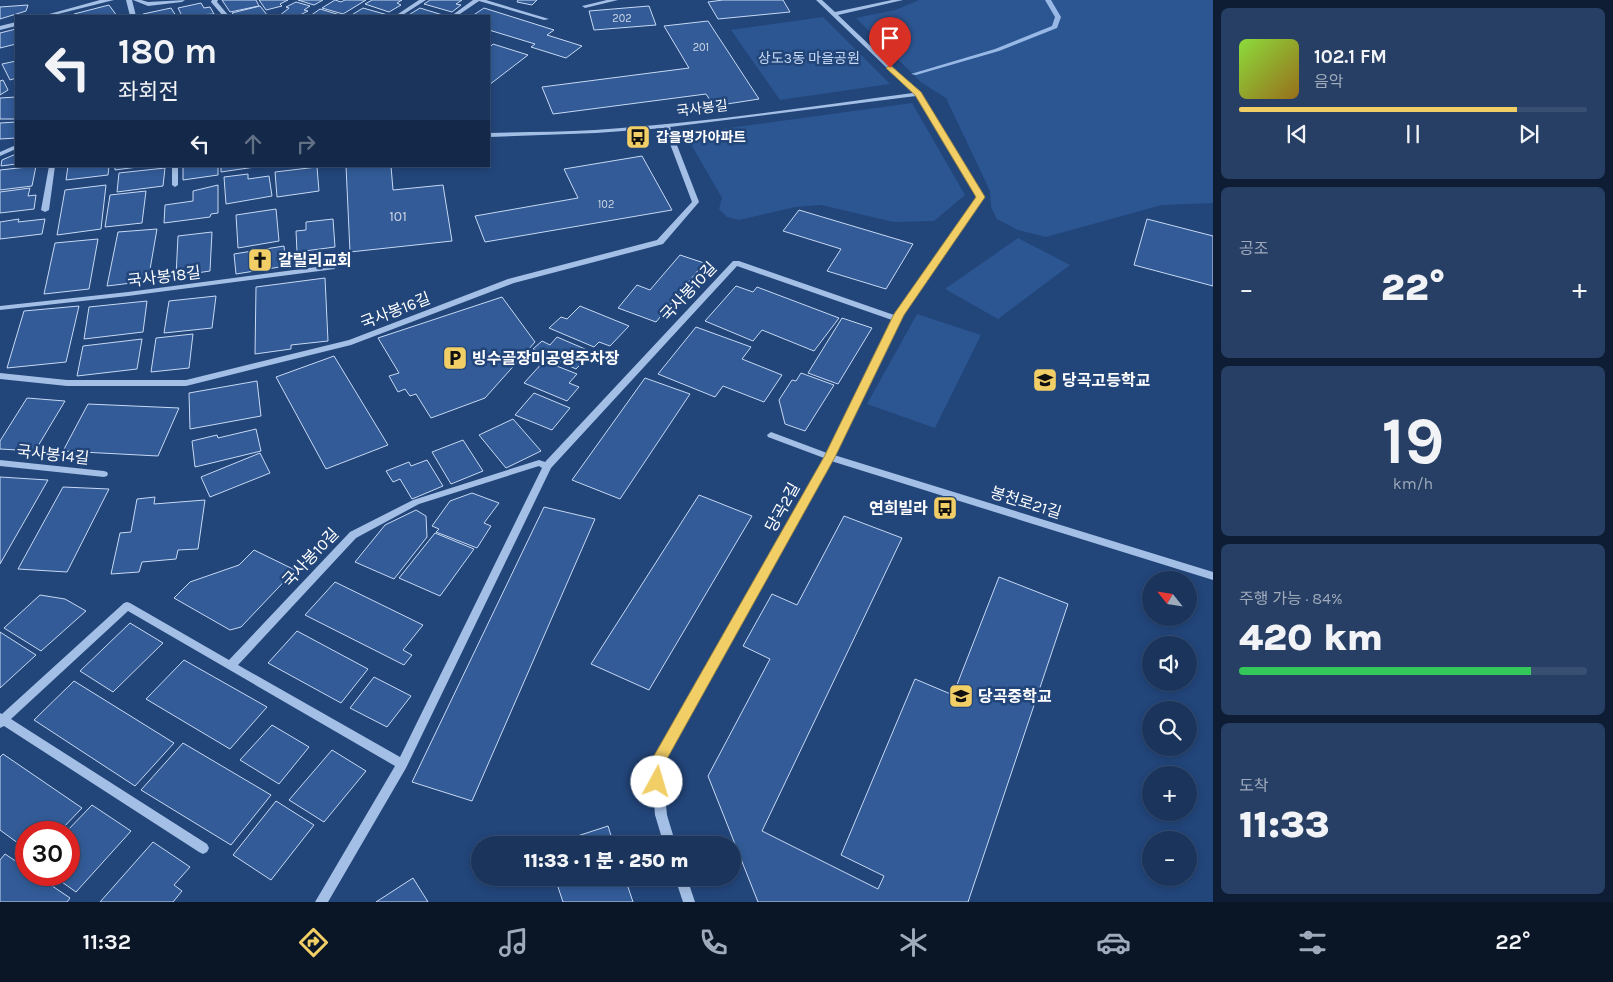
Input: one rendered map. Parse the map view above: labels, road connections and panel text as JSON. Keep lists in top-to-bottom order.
{
  "streets": {
    "street": [
      "국사봉길",
      "국사봉18길",
      "국사봉10길",
      "국사봉16길",
      "국사봉14길",
      "봉천로21길",
      "당곡2길"
    ]
  },
  "crossings": [
    ["국사봉길", "국사봉16길"],
    ["국사봉10길", "당곡2길"],
    ["봉천로21길", "당곡2길"]
  ],
  "parks": ["상도3동 마을공원"],
  "places": {
    "bus stop": ["갑을명가아파트", "연희빌라"],
    "church": ["갈릴리교회"],
    "parking": ["빙수골장미공영주차장"],
    "school or university": ["당곡고등학교", "당곡중학교"]
  },
  "house_numbers": [
    "202",
    "201",
    "102",
    "101"
  ],
  "north": "top left",
  "page": {
    "turn": ["180 m", "좌회전"],
    "song": ["102.1 FM", "음악"],
    "tile": [
      "공조",
      ["19", "km/h"],
      ["주행 가능 · 84%", "420 km"],
      ["도착", "11:33"]
    ],
    "heat": ["−", "22°", "+"],
    "map_buttons": ["+", "−"],
    "limit": "30",
    "trip": "11:33 · 1 분 · 250 m",
    "tabs": ["11:32", "22°"]
  }
}
